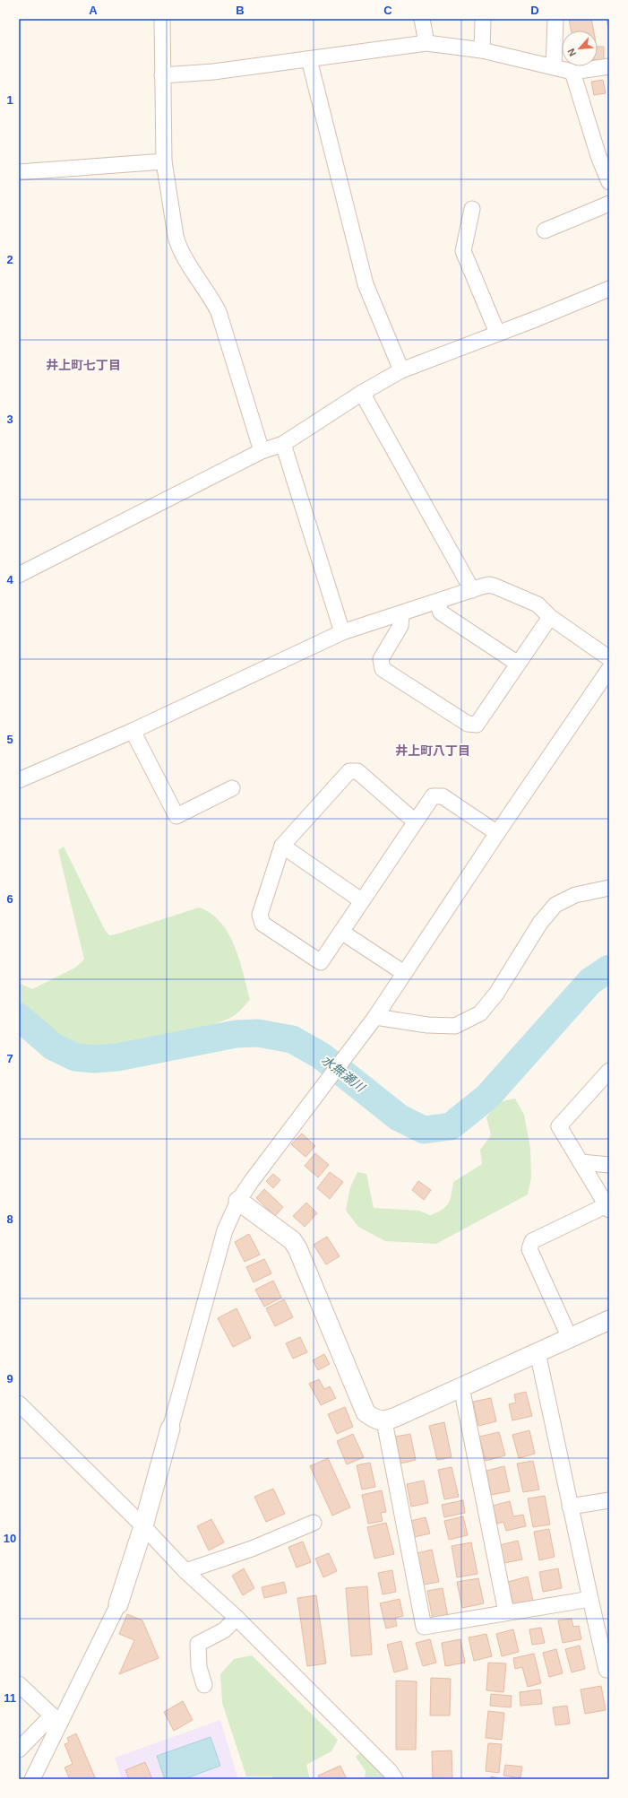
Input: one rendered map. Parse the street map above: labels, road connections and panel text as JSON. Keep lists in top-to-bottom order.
{
  "districts": ["井上町七丁目", "井上町八丁目"],
  "water": ["水無瀬川"],
  "north": "bottom left",
  "grid": {
    "columns": [
      "A",
      "B",
      "C",
      "D"
    ],
    "rows": [
      "1",
      "2",
      "3",
      "4",
      "5",
      "6",
      "7",
      "8",
      "9",
      "10",
      "11"
    ]
  }
}
